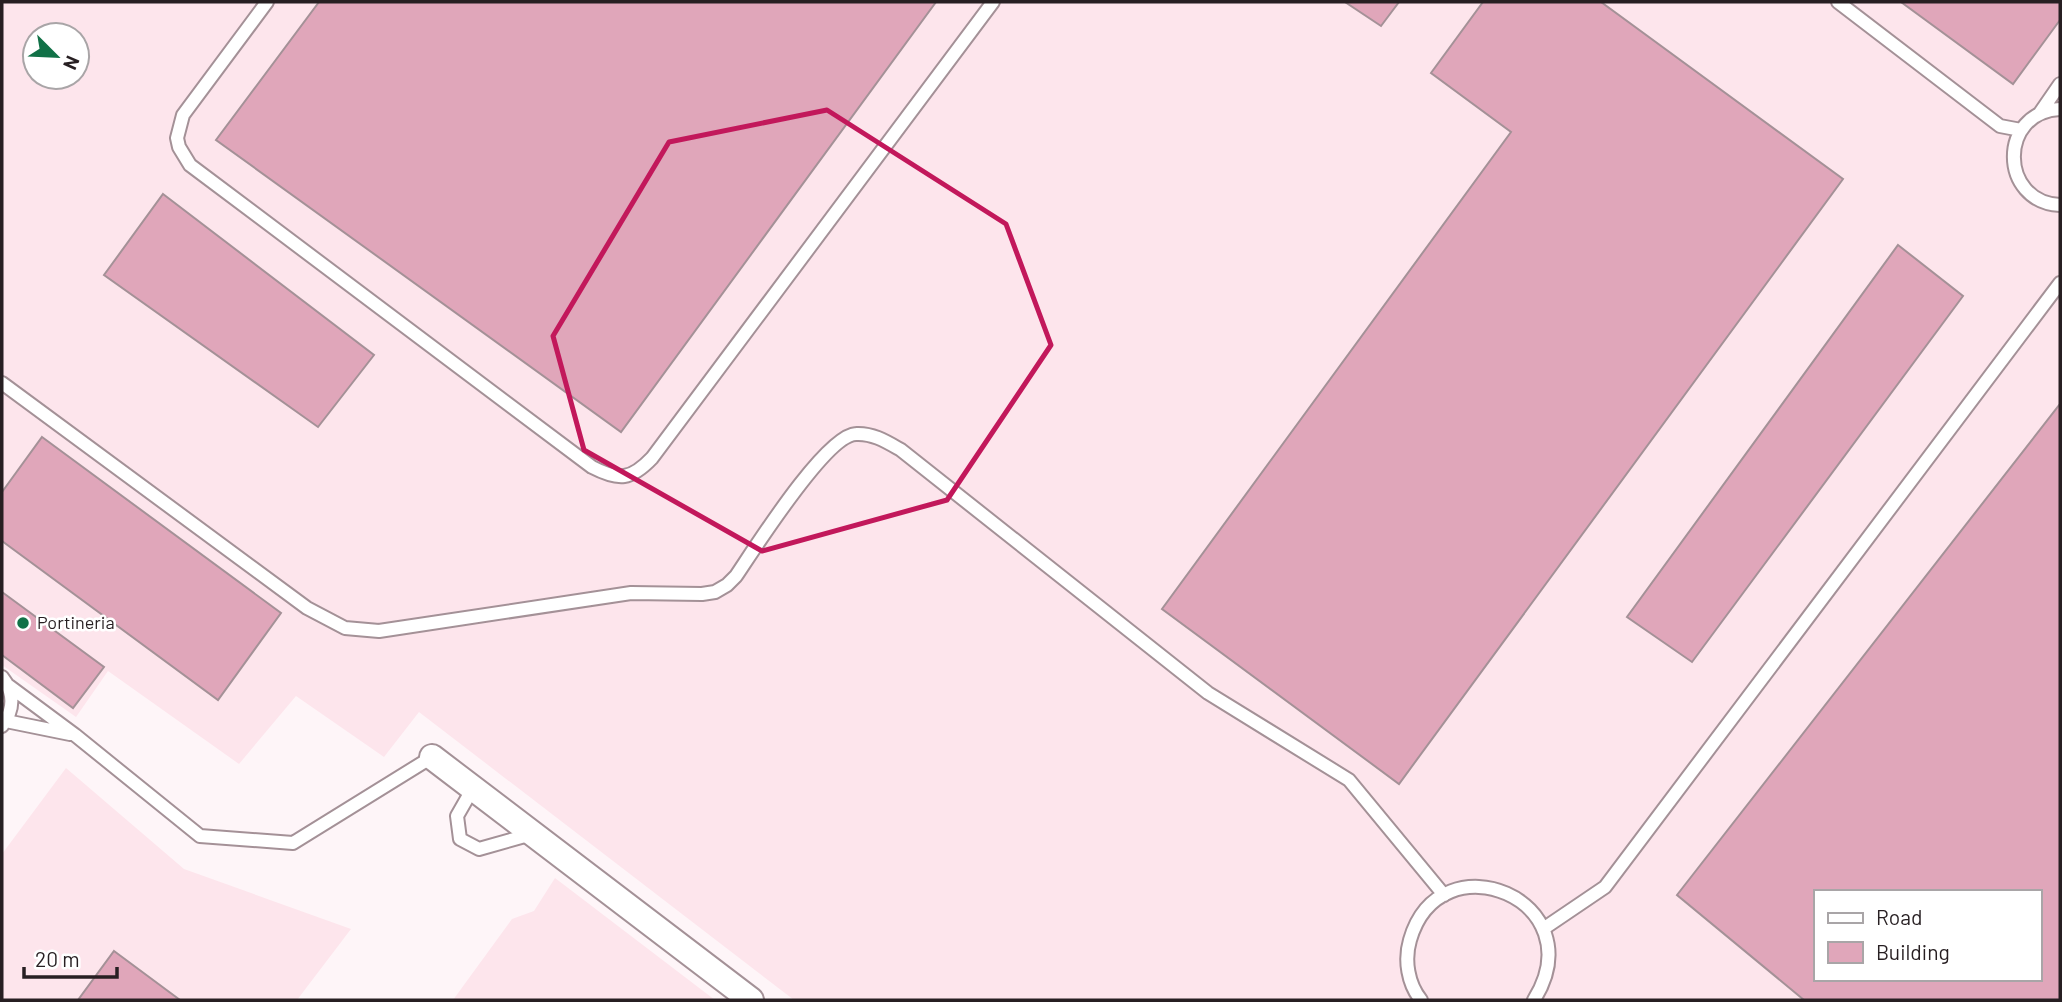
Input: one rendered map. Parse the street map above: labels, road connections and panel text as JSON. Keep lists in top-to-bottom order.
{
  "places": ["Portineria"],
  "legend": ["Road", "Building"],
  "scale_bar": "20 m",
  "north": "bottom right"
}
